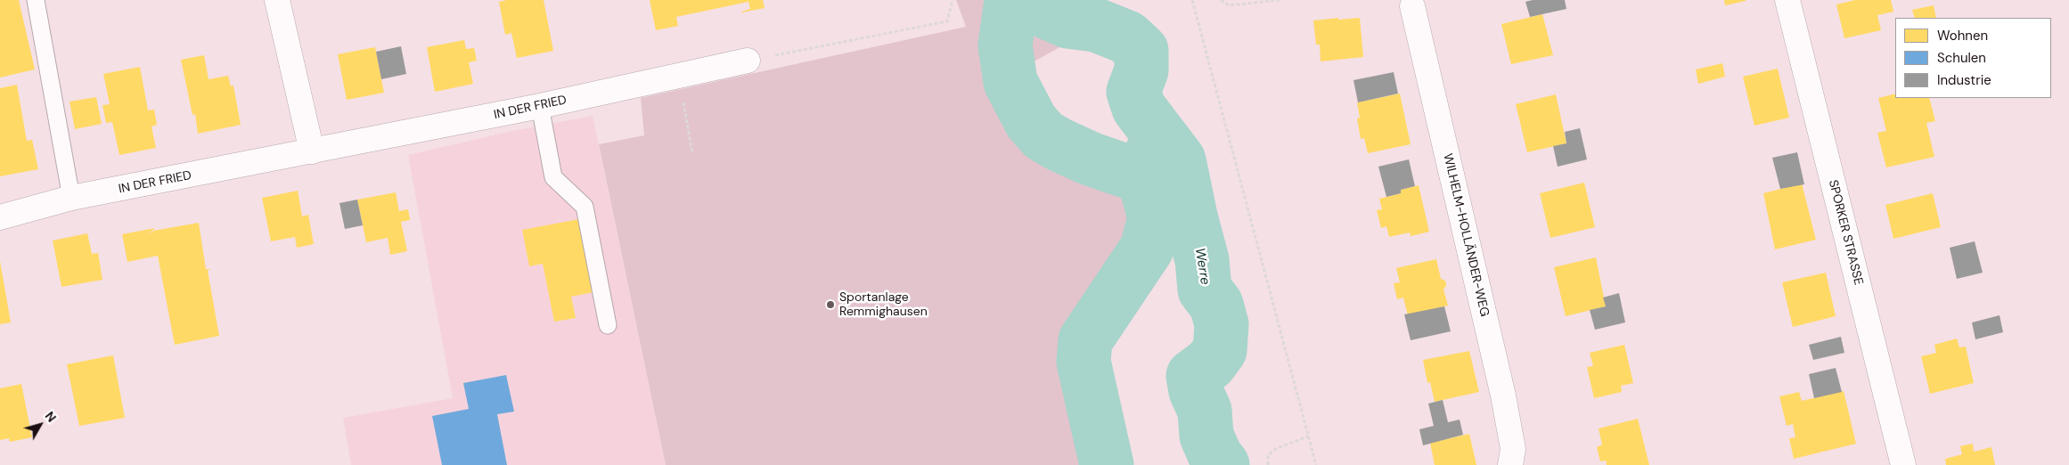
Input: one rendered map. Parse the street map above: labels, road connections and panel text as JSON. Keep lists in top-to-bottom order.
{
  "streets": {
    "street": ["IN DER FRIED", "SPORKER STRASSE", "WILHELM-HOLLÄNDER-WEG"]
  },
  "water": ["Werre"],
  "places": ["Sportanlage Remmighausen"],
  "legend": ["Wohnen", "Schulen", "Industrie"],
  "north": "top right"
}
